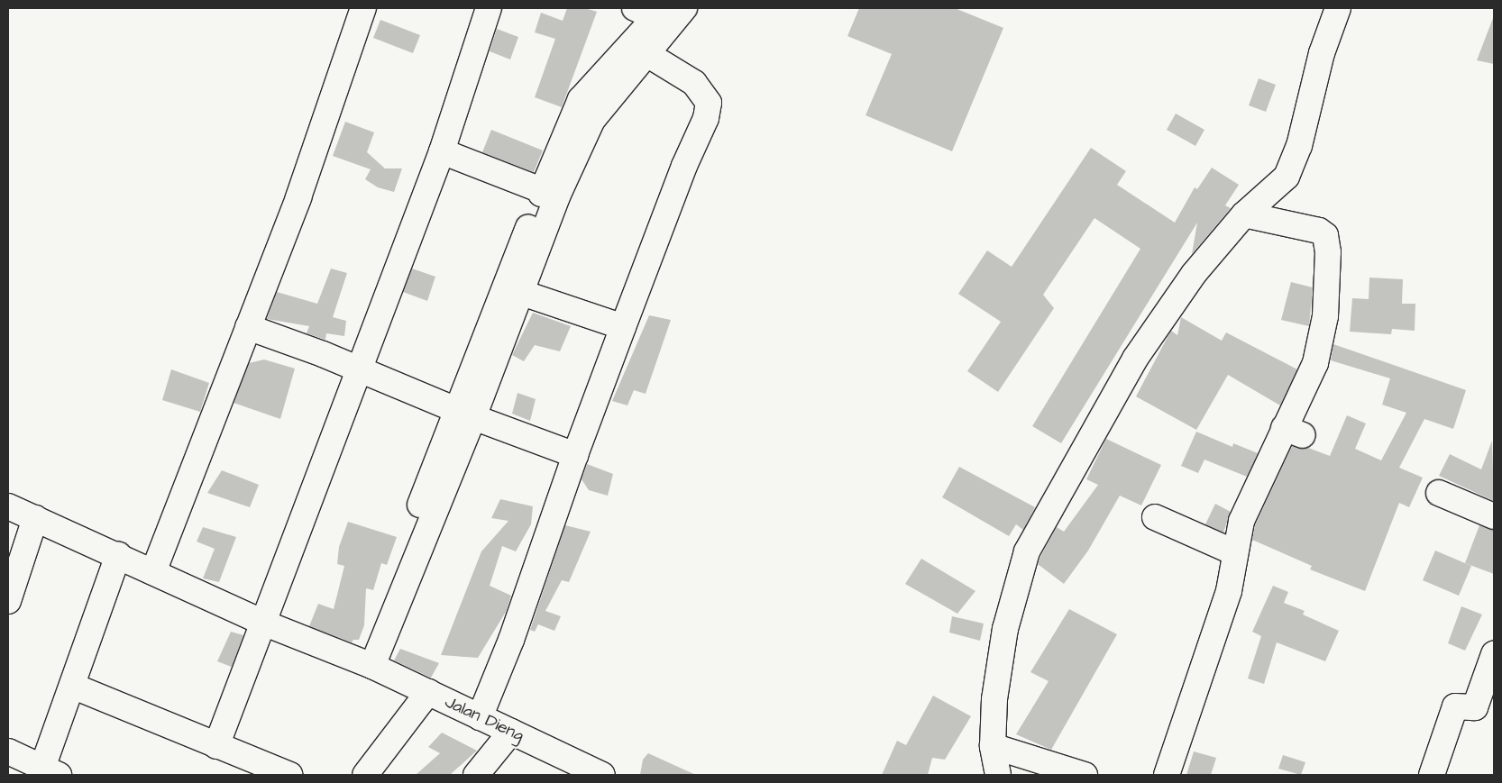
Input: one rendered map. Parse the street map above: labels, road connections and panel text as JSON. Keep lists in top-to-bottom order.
{
  "streets": {
    "street": ["Jalan Dieng"]
  }
}
